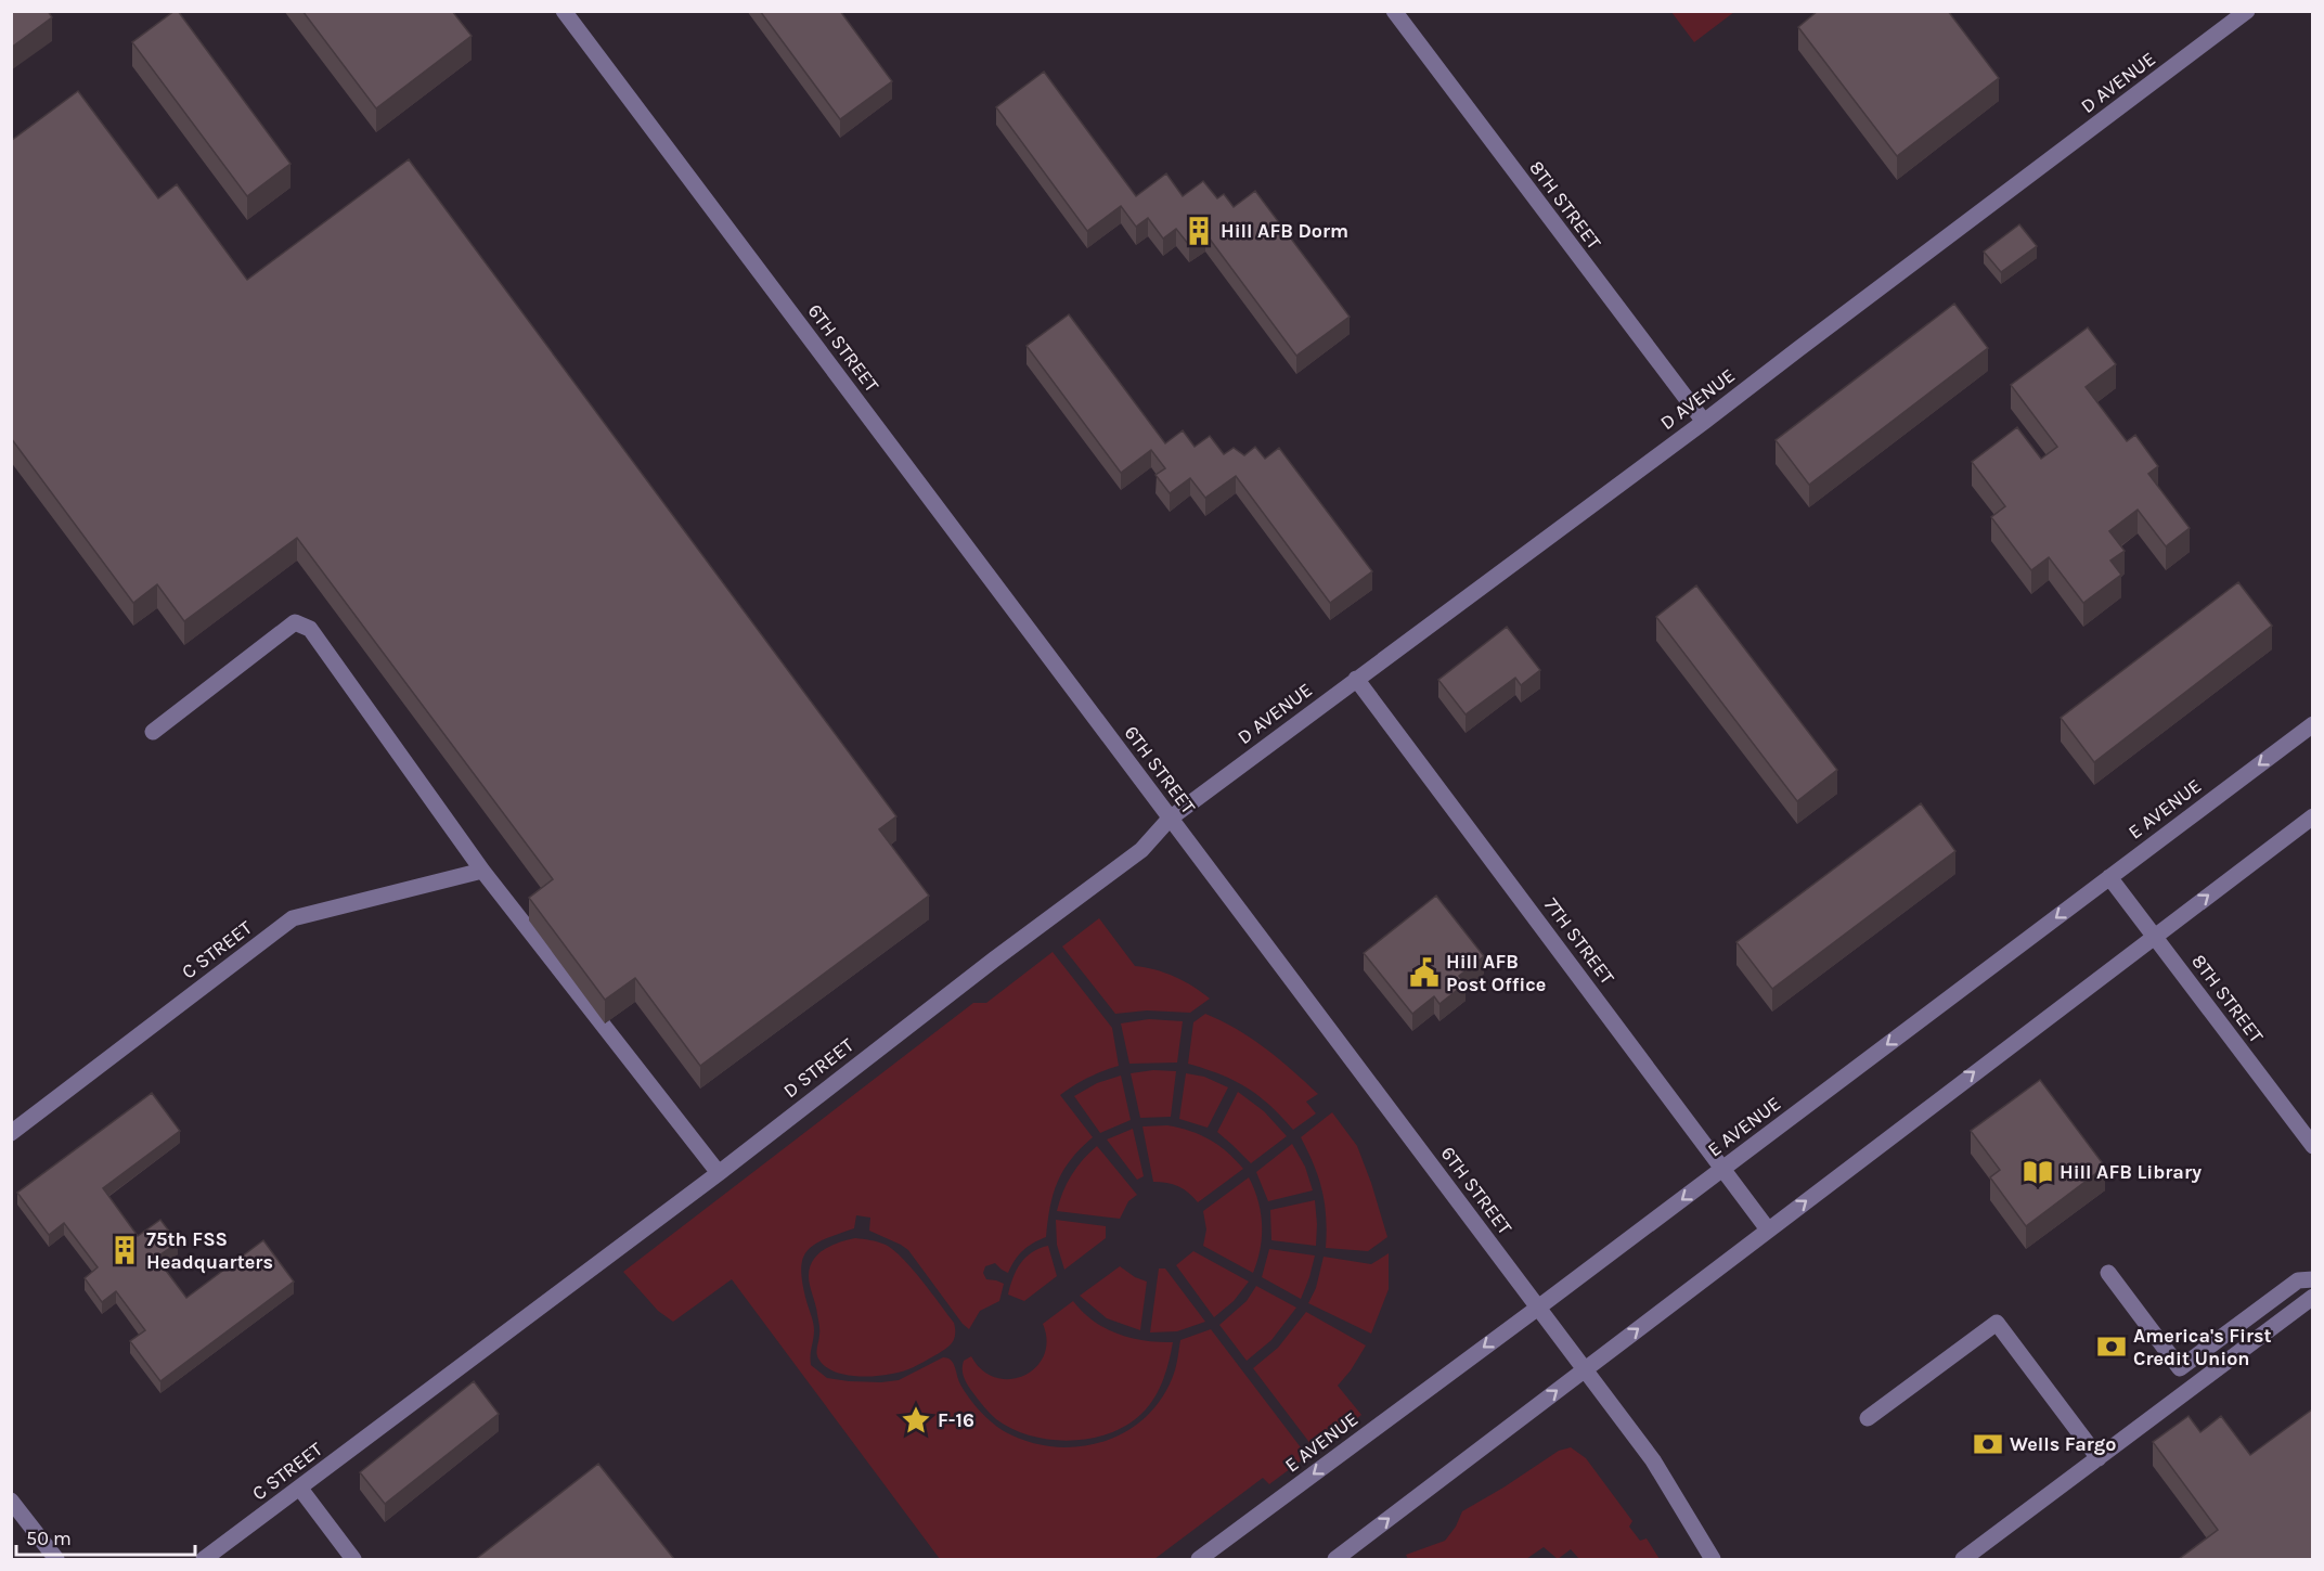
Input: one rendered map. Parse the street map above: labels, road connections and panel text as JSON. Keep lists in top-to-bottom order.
{
  "streets": {
    "street": [
      "D AVENUE",
      "8TH STREET",
      "6TH STREET",
      "E AVENUE",
      "7TH STREET",
      "C STREET",
      "D STREET"
    ]
  },
  "crossings": [
    ["D AVENUE", "8TH STREET"],
    ["D AVENUE", "6TH STREET"],
    ["D AVENUE", "7TH STREET"],
    ["D AVENUE", "D STREET"],
    ["8TH STREET", "E AVENUE"],
    ["6TH STREET", "E AVENUE"],
    ["6TH STREET", "D STREET"],
    ["E AVENUE", "7TH STREET"],
    ["C STREET", "D STREET"]
  ],
  "places": {
    "building": ["Hill AFB Dorm", "75th FSS Headquarters"],
    "public building": ["Hill AFB Post Office"],
    "library": ["Hill AFB Library"],
    "bank": ["America's First Credit Union", "Wells Fargo"],
    "place": ["F-16"]
  },
  "scale_bar": "50 m"
}
